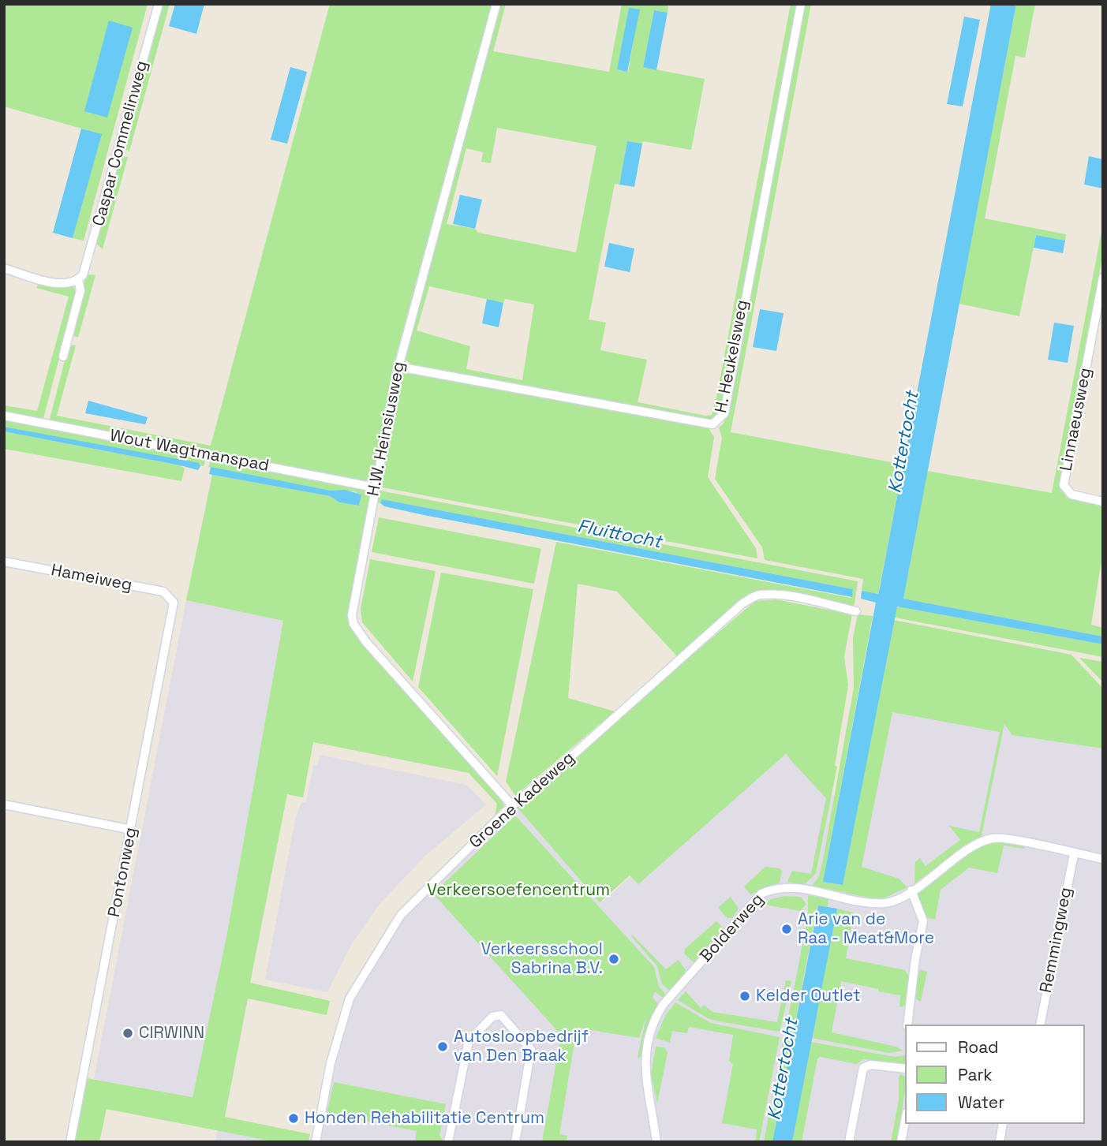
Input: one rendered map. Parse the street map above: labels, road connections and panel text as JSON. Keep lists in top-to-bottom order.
{
  "streets": {
    "street": [
      "Caspar Commelinweg",
      "H. Heukelsweg",
      "Linnaeusweg",
      "H.W. Heinsiusweg",
      "Wout Wagtmanspad",
      "Hameiweg",
      "Groene Kadeweg",
      "Pontonweg",
      "Bolderweg",
      "Remmingweg"
    ]
  },
  "crossings": [
    ["H. Heukelsweg", "H.W. Heinsiusweg"],
    ["H.W. Heinsiusweg", "Wout Wagtmanspad"],
    ["H.W. Heinsiusweg", "Groene Kadeweg"],
    ["Hameiweg", "Pontonweg"],
    ["Bolderweg", "Remmingweg"]
  ],
  "water": ["Kottertocht", "Fluittocht"],
  "parks": ["Verkeersoefencentrum"],
  "places": [
    "Arie van de Raa - Meat&More",
    "Verkeersschool Sabrina B.V.",
    "Kelder Outlet",
    "CIRWINN",
    "Autosloopbedrijf van Den Braak",
    "Honden Rehabilitatie Centrum"
  ],
  "legend": ["Road", "Park", "Water"]
}
